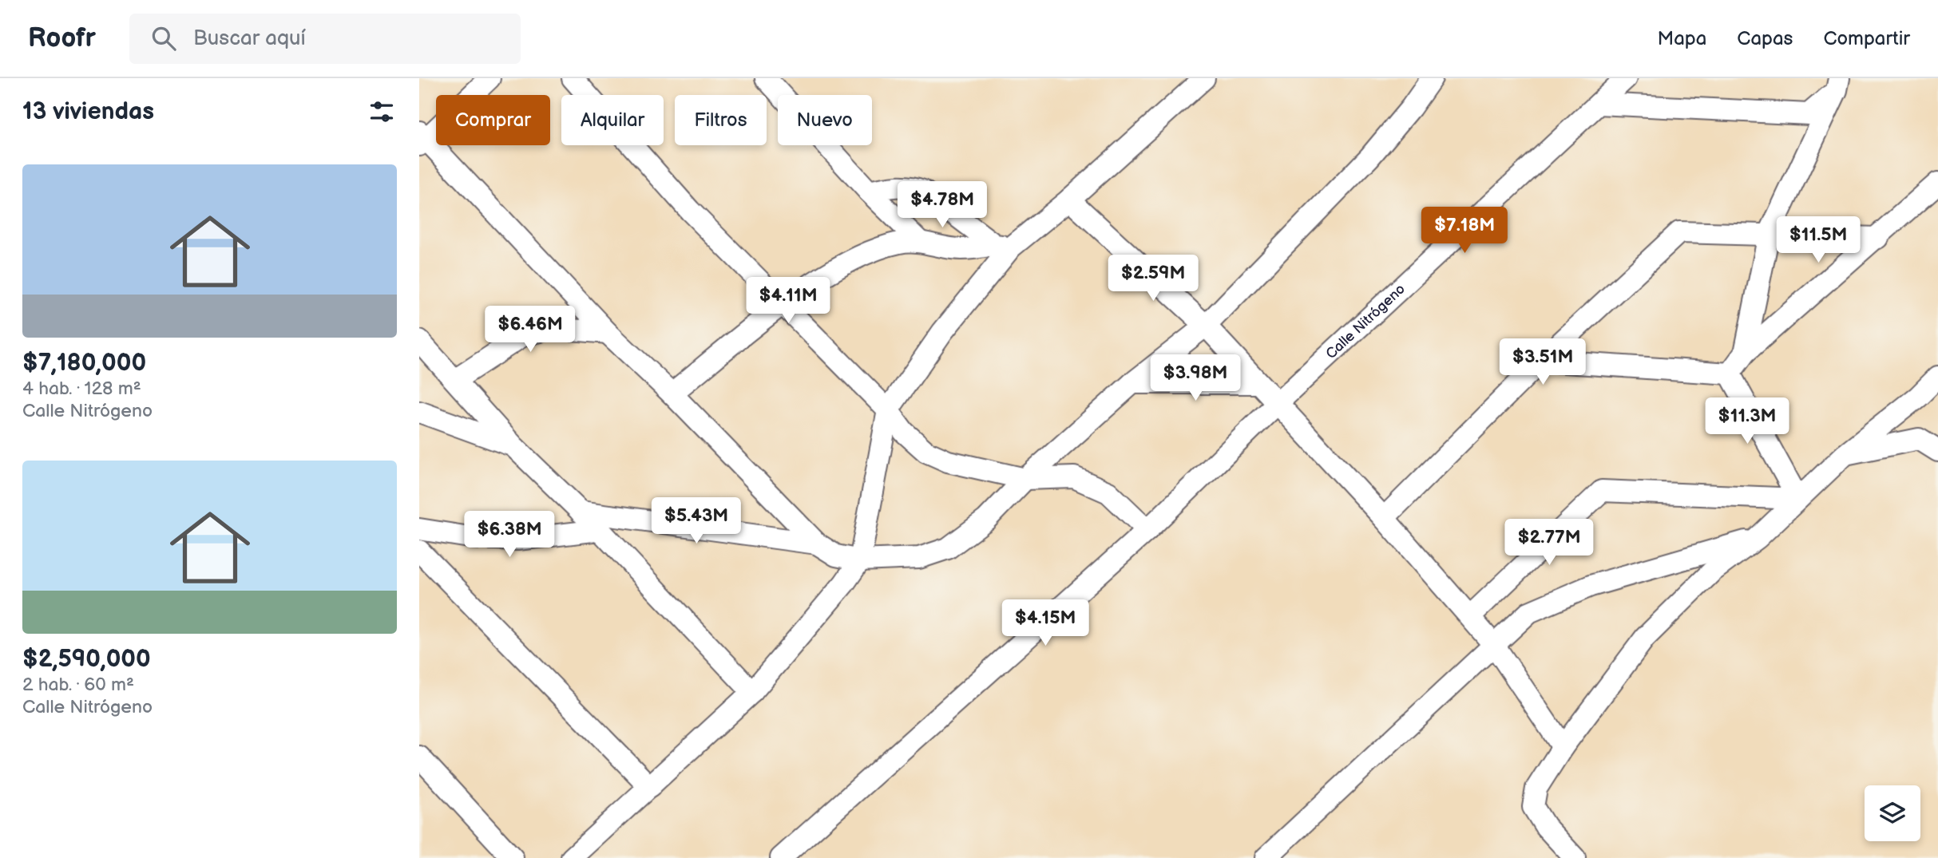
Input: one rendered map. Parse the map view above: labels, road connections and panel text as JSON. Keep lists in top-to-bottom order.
{
  "streets": {
    "street": ["Calle Nitrógeno"]
  },
  "page": {
    "header": "Roofr",
    "search": "Buscar aquí",
    "nav": ["Mapa", "Capas", "Compartir"],
    "heading": "13 viviendas",
    "chip": [
      "Comprar",
      "Alquilar",
      "Filtros",
      "Nuevo"
    ],
    "list": [
      {
        "name": "$7,180,000",
        "note": "4 hab. · 128 m² · Calle Nitrógeno"
      },
      {
        "name": "$2,590,000",
        "note": "2 hab. · 60 m² · Calle Nitrógeno"
      }
    ],
    "price": [
      "$4.78M",
      "$7.18M",
      "$11.5M",
      "$2.59M",
      "$4.11M",
      "$6.46M",
      "$3.51M",
      "$3.98M",
      "$11.3M",
      "$5.43M",
      "$6.38M",
      "$2.77M",
      "$4.15M"
    ]
  }
}
